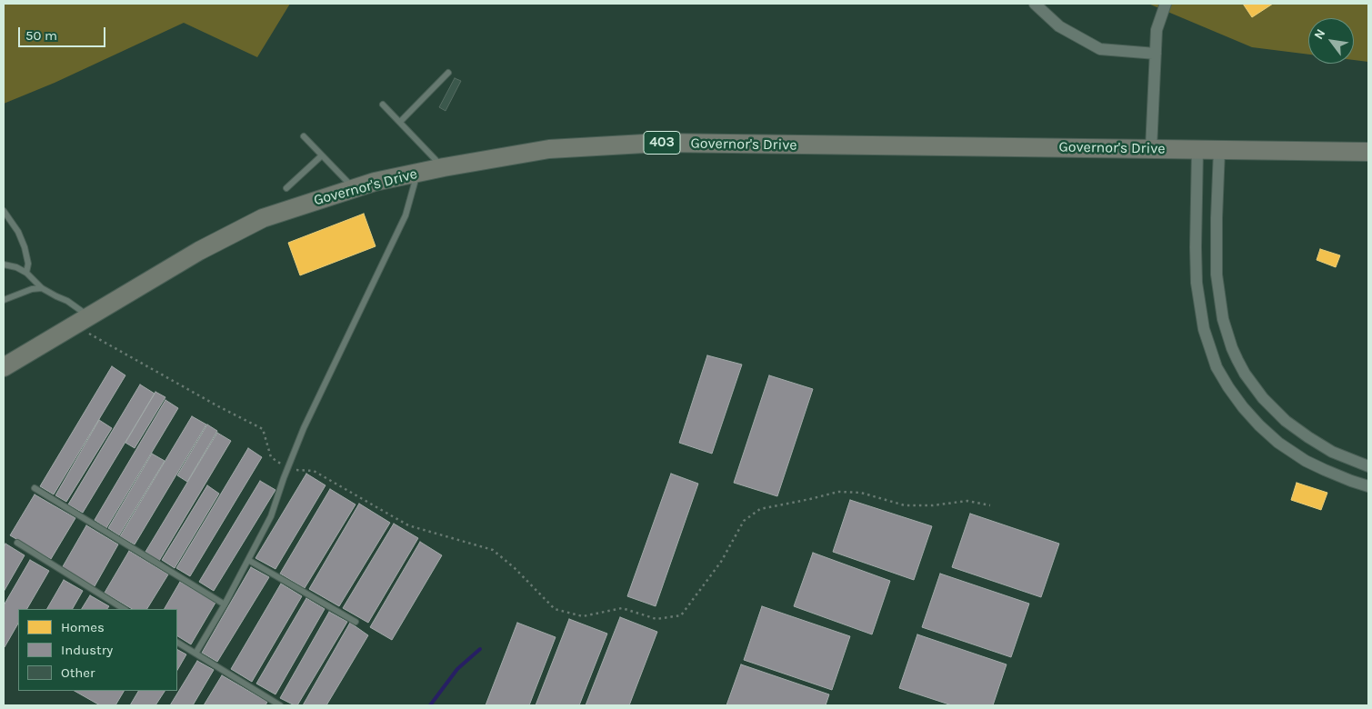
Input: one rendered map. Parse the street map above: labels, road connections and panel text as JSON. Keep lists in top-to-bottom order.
{
  "streets": {
    "main road": ["403", "Governor's Drive"]
  },
  "legend": ["Homes", "Industry", "Other"],
  "scale_bar": "50 m",
  "north": "top left"
}
